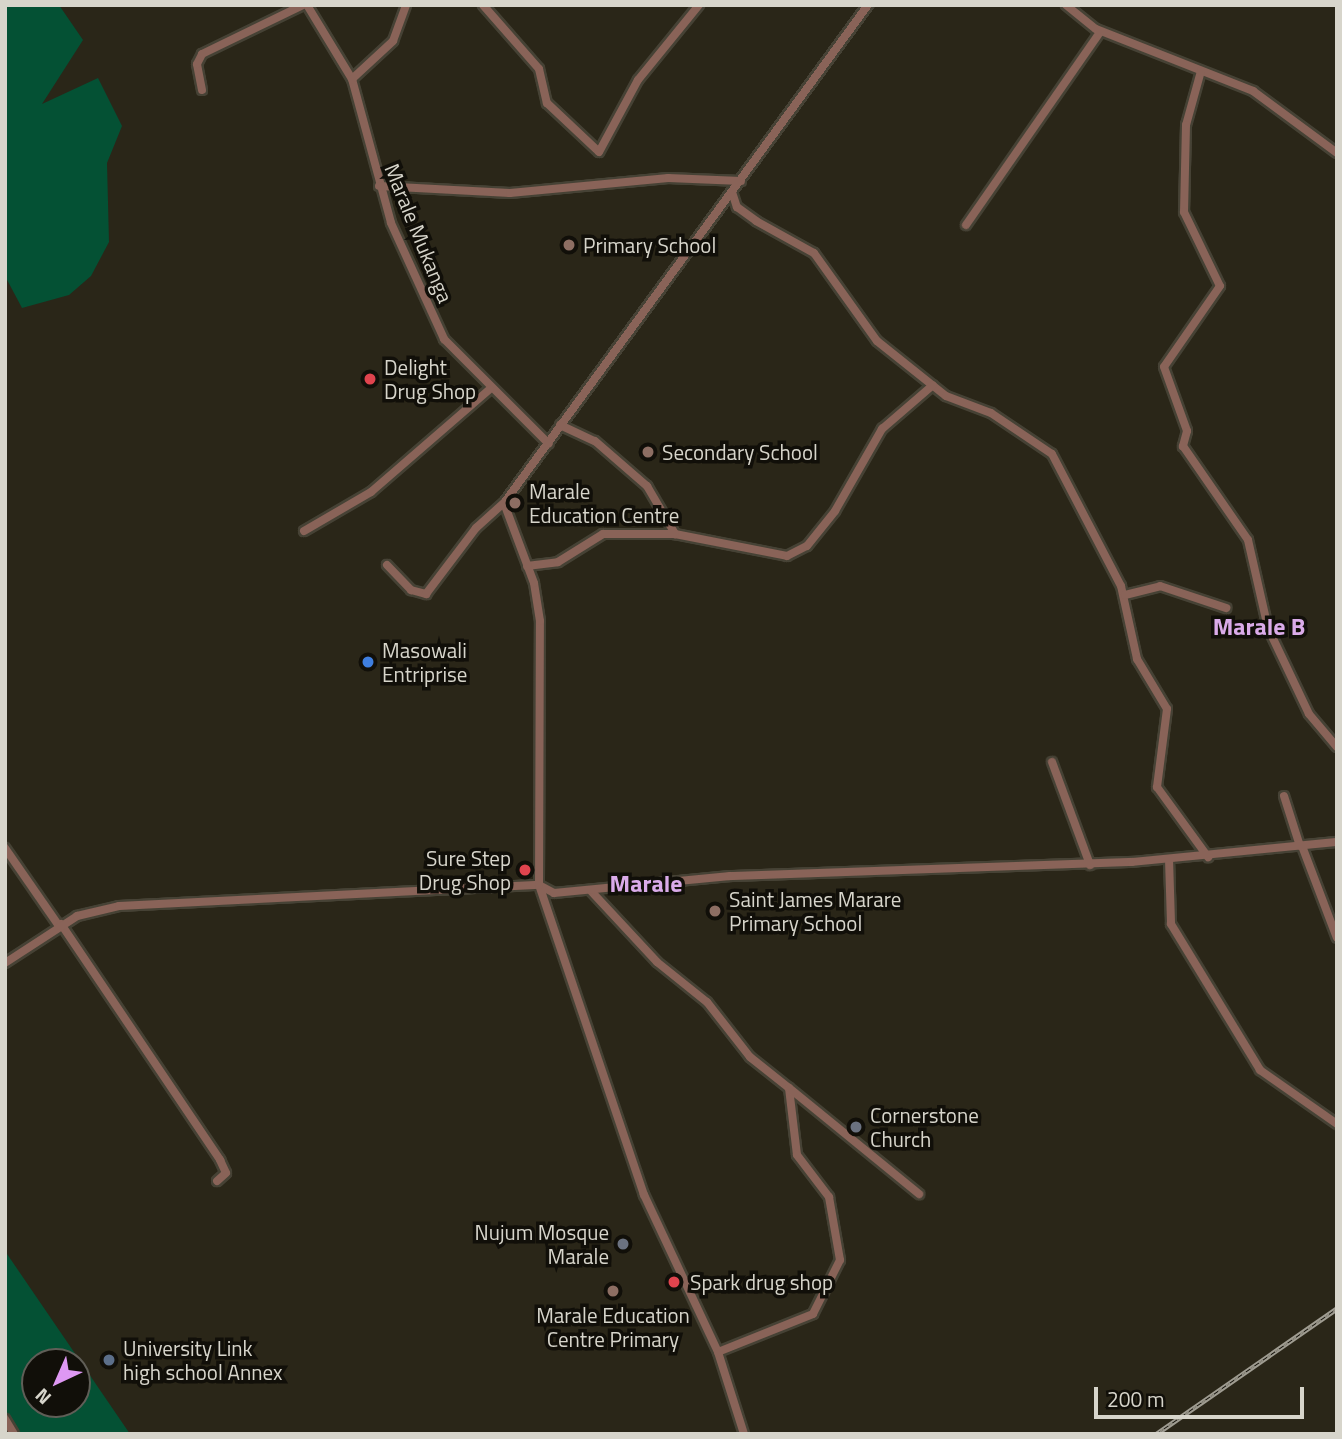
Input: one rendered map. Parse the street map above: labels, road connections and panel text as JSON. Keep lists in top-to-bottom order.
{
  "streets": {
    "street": ["Marale Mukanga"]
  },
  "districts": ["Marale B", "Marale"],
  "places": [
    "Primary School",
    "Delight Drug Shop",
    "Secondary School",
    "Marale Education Centre",
    "Masowali Entriprise",
    "Sure Step Drug Shop",
    "Saint James Marare Primary School",
    "Cornerstone Church",
    "Nujum Mosque Marale",
    "Spark drug shop",
    "Marale Education Centre Primary",
    "University Link high school Annex"
  ],
  "scale_bar": "200 m",
  "north": "bottom left"
}
